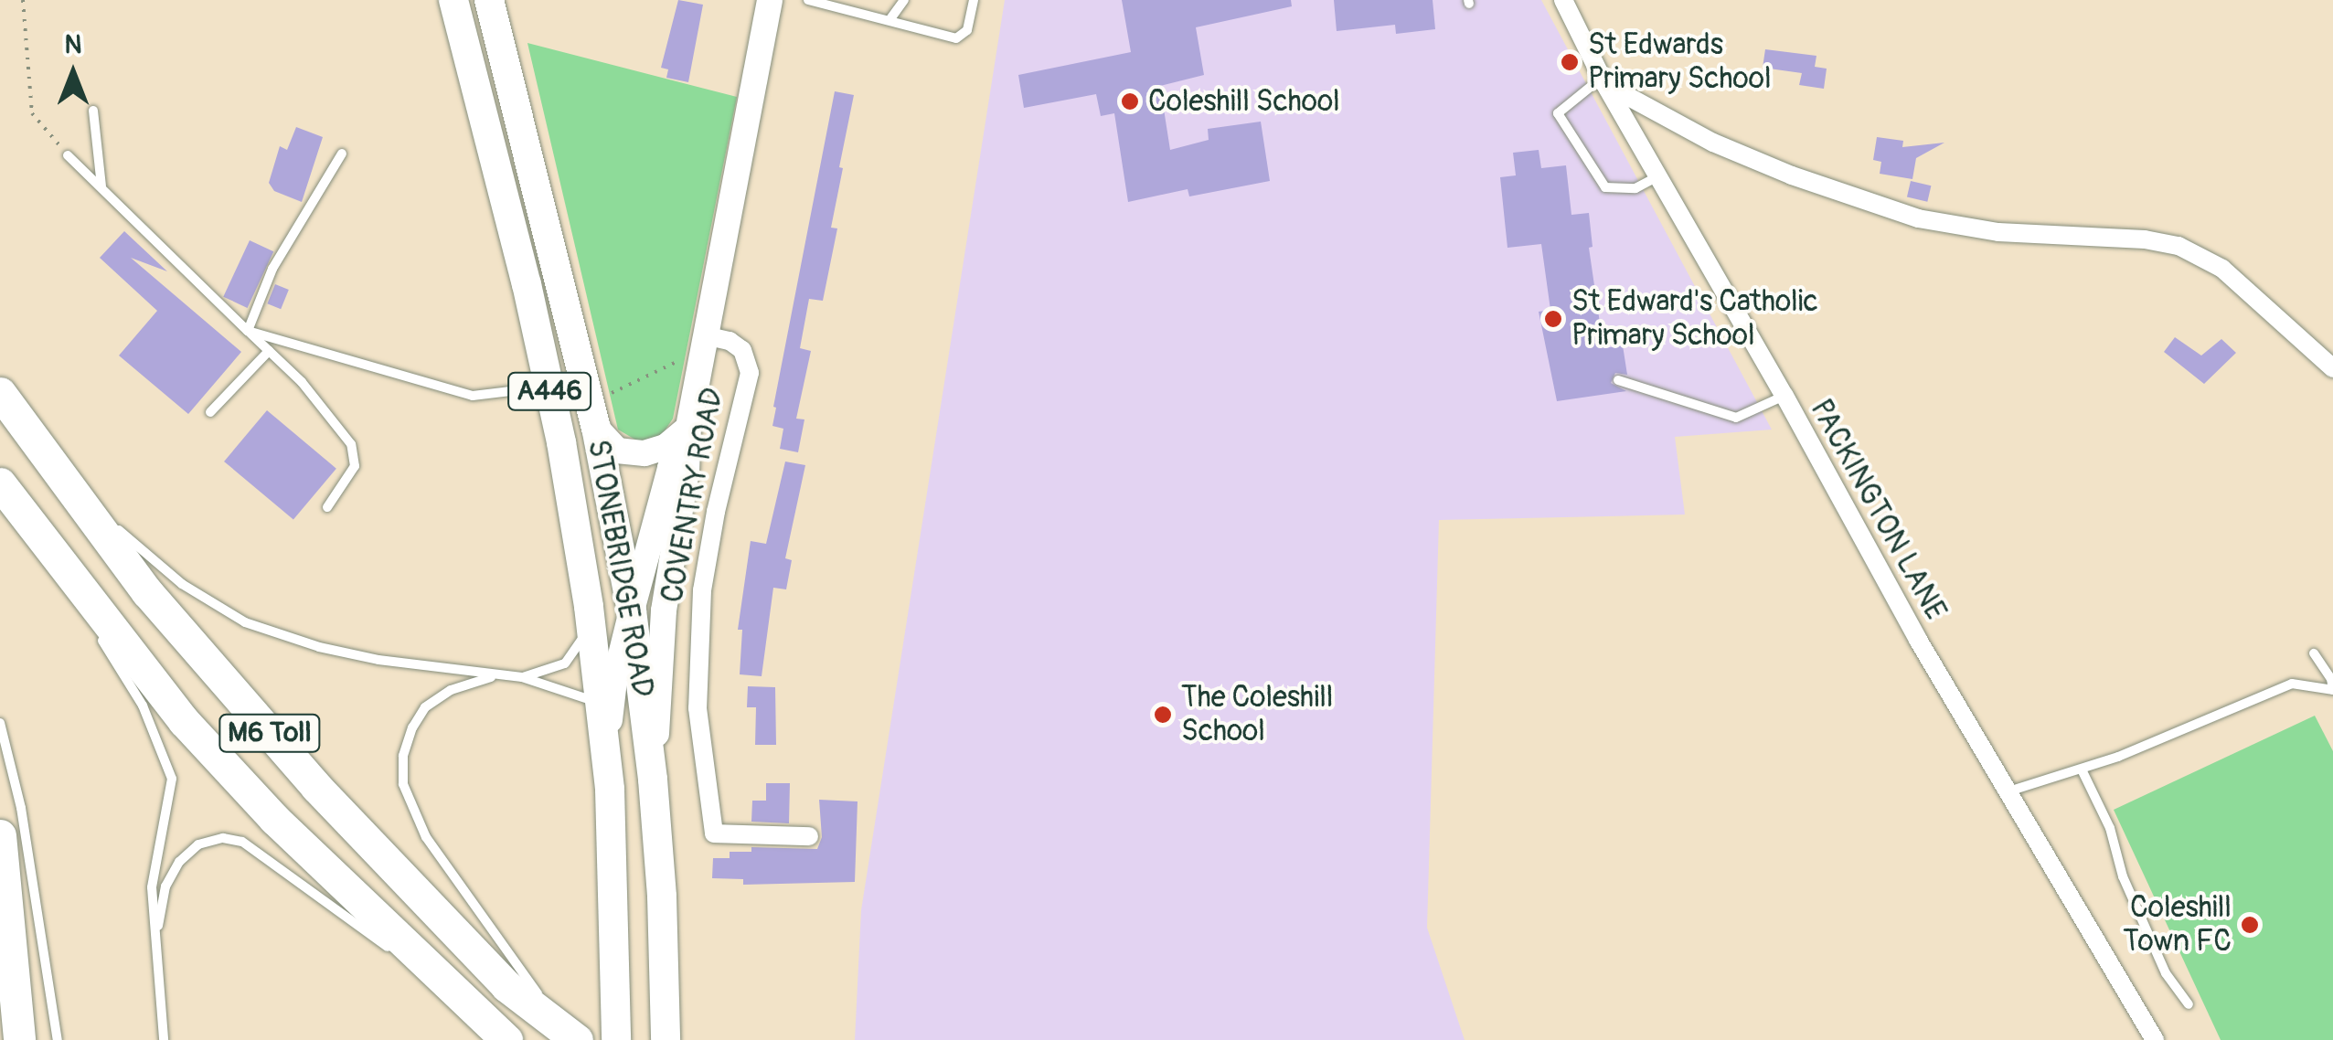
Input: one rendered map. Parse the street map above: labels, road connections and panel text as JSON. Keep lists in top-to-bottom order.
{
  "streets": {
    "highway": ["A446", "STONEBRIDGE ROAD", "M6 Toll"],
    "main road": ["COVENTRY ROAD"],
    "street": ["PACKINGTON LANE"]
  },
  "places": [
    "St Edwards Primary School",
    "Coleshill School",
    "St Edward's Catholic Primary School",
    "The Coleshill School",
    "Coleshill Town FC"
  ],
  "north": "top"
}
